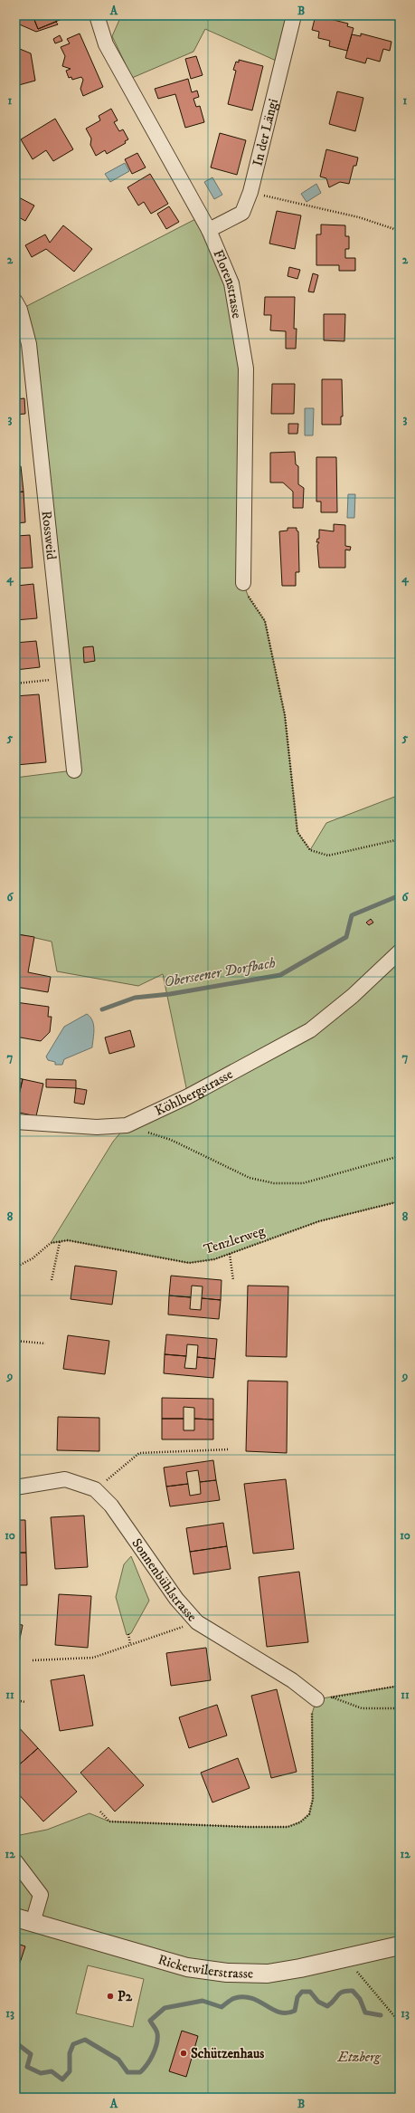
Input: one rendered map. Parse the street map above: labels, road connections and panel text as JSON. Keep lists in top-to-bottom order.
{
  "streets": {
    "street": [
      "In der Längi",
      "Florenstrasse",
      "Rossweid",
      "Köhlbergstrasse",
      "Sonnenbühlstrasse",
      "Ricketwilerstrasse"
    ],
    "path": ["Tenzlerweg"]
  },
  "crossings": [
    ["In der Längi", "Florenstrasse"]
  ],
  "water": ["Oberseener Dorfbach"],
  "parks": ["Etzberg"],
  "places": ["P2", "Schützenhaus"],
  "grid": {
    "columns": ["A", "B"],
    "rows": [
      "1",
      "2",
      "3",
      "4",
      "5",
      "6",
      "7",
      "8",
      "9",
      "10",
      "11",
      "12",
      "13"
    ]
  }
}
